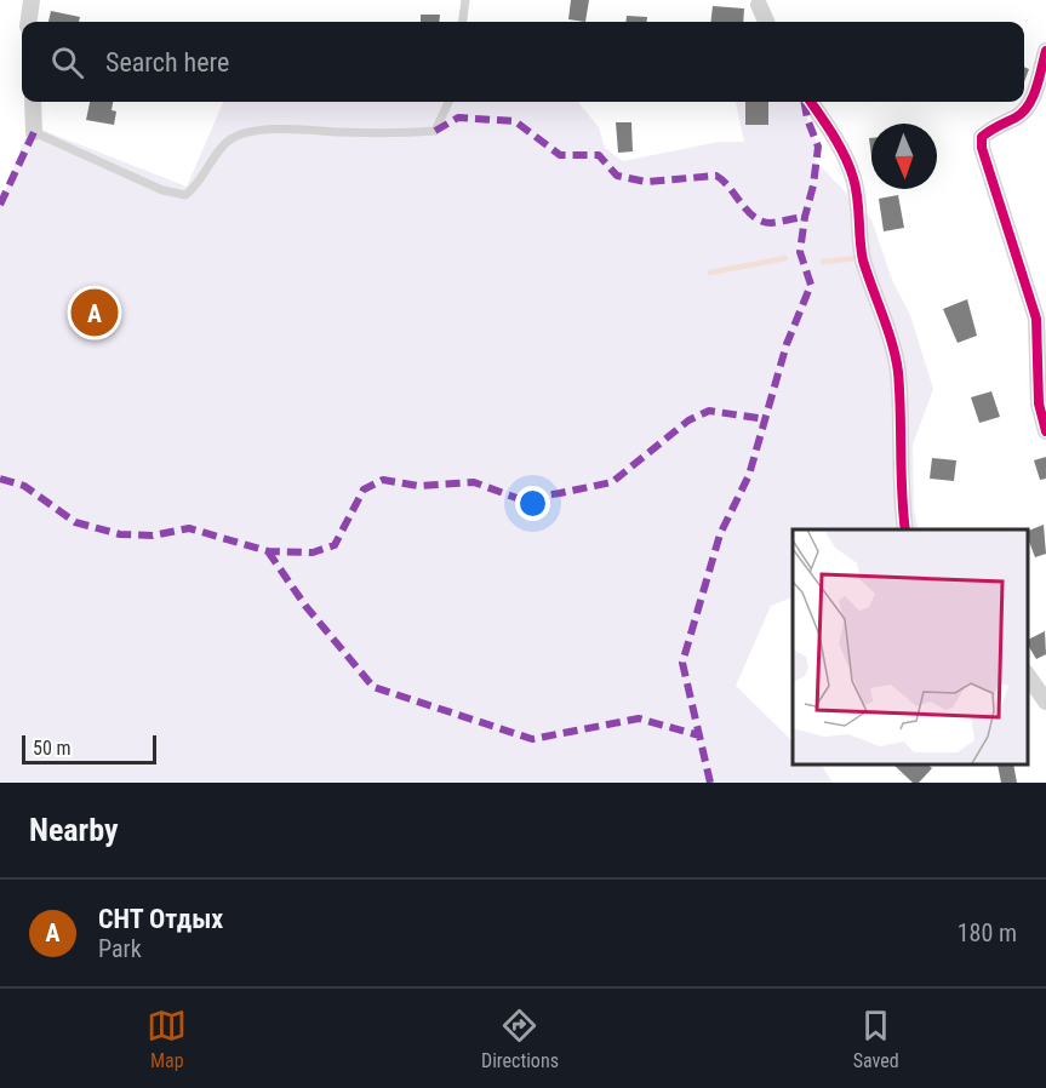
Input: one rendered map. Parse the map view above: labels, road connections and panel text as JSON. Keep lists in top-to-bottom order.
{
  "scale_bar": "50 m",
  "north": "bottom",
  "page": {
    "search": "Search here",
    "pins": "A",
    "scale": "50 m",
    "heading": "Nearby",
    "list": [
      {
        "mark": "A",
        "name": "СНТ Отдых",
        "note": "Park",
        "value": "180 m"
      }
    ],
    "nav": ["Map", "Directions", "Saved"]
  }
}
